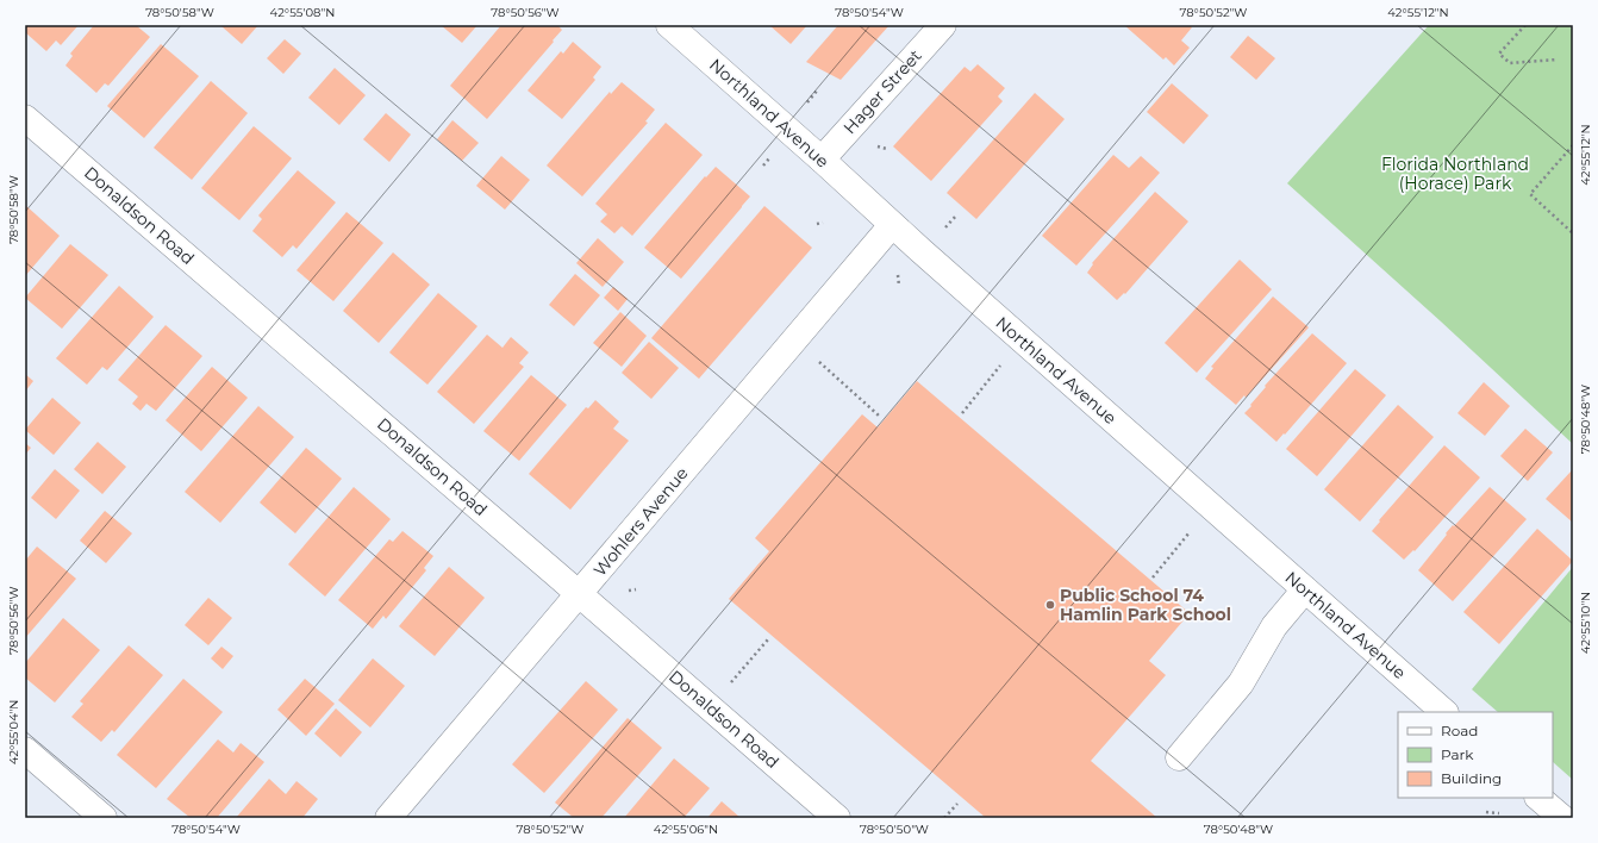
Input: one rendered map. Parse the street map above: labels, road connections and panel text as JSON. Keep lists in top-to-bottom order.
{
  "streets": {
    "street": [
      "Hager Street",
      "Northland Avenue",
      "Donaldson Road",
      "Wohlers Avenue"
    ]
  },
  "crossings": [
    ["Hager Street", "Northland Avenue"],
    ["Northland Avenue", "Wohlers Avenue"],
    ["Donaldson Road", "Wohlers Avenue"]
  ],
  "parks": ["Florida Northland (Horace) Park"],
  "places": ["Public School 74 Hamlin Park School"],
  "legend": ["Road", "Park", "Building"],
  "coordinates": [
    "78°50'58\"W",
    "42°55'08\"N",
    "78°50'56\"W",
    "78°50'54\"W",
    "78°50'52\"W",
    "42°55'12\"N",
    "78°50'48\"W",
    "42°55'10\"N",
    "42°55'04\"N",
    "42°55'06\"N",
    "78°50'50\"W"
  ]
}
